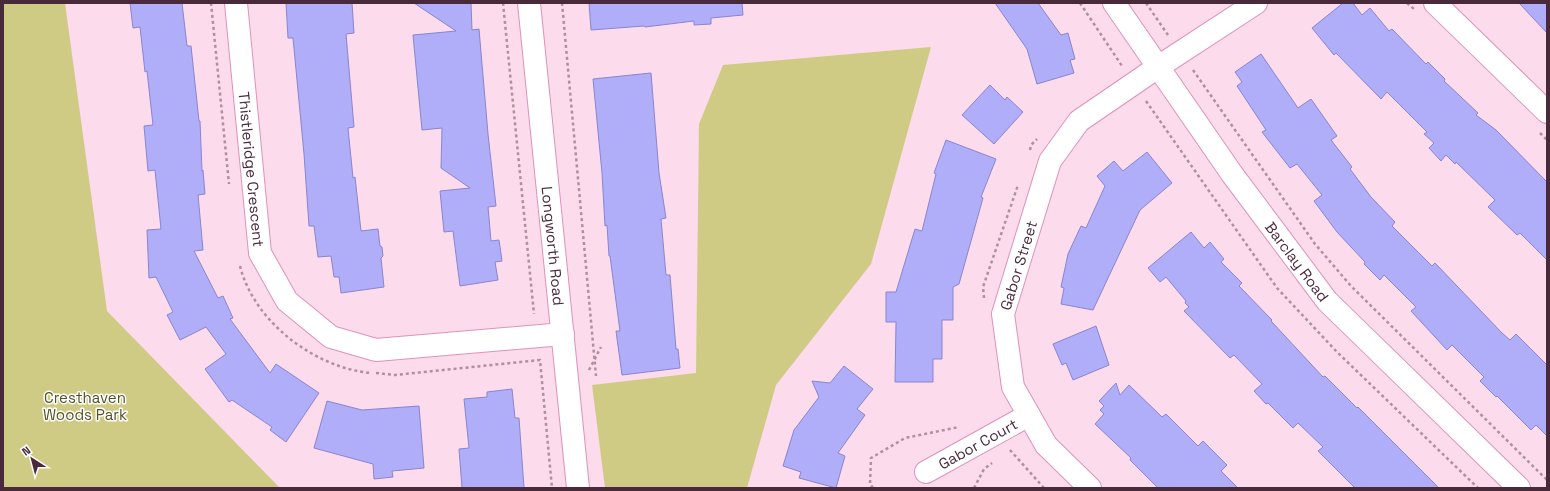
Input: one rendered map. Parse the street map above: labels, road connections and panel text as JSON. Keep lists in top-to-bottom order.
{
  "streets": {
    "street": [
      "Thistleridge Crescent",
      "Longworth Road",
      "Barclay Road",
      "Gabor Street",
      "Gabor Court"
    ]
  },
  "crossings": [
    ["Thistleridge Crescent", "Longworth Road"],
    ["Barclay Road", "Gabor Street"],
    ["Gabor Street", "Gabor Court"]
  ],
  "parks": ["Cresthaven Woods Park"],
  "north": "top left"
}
